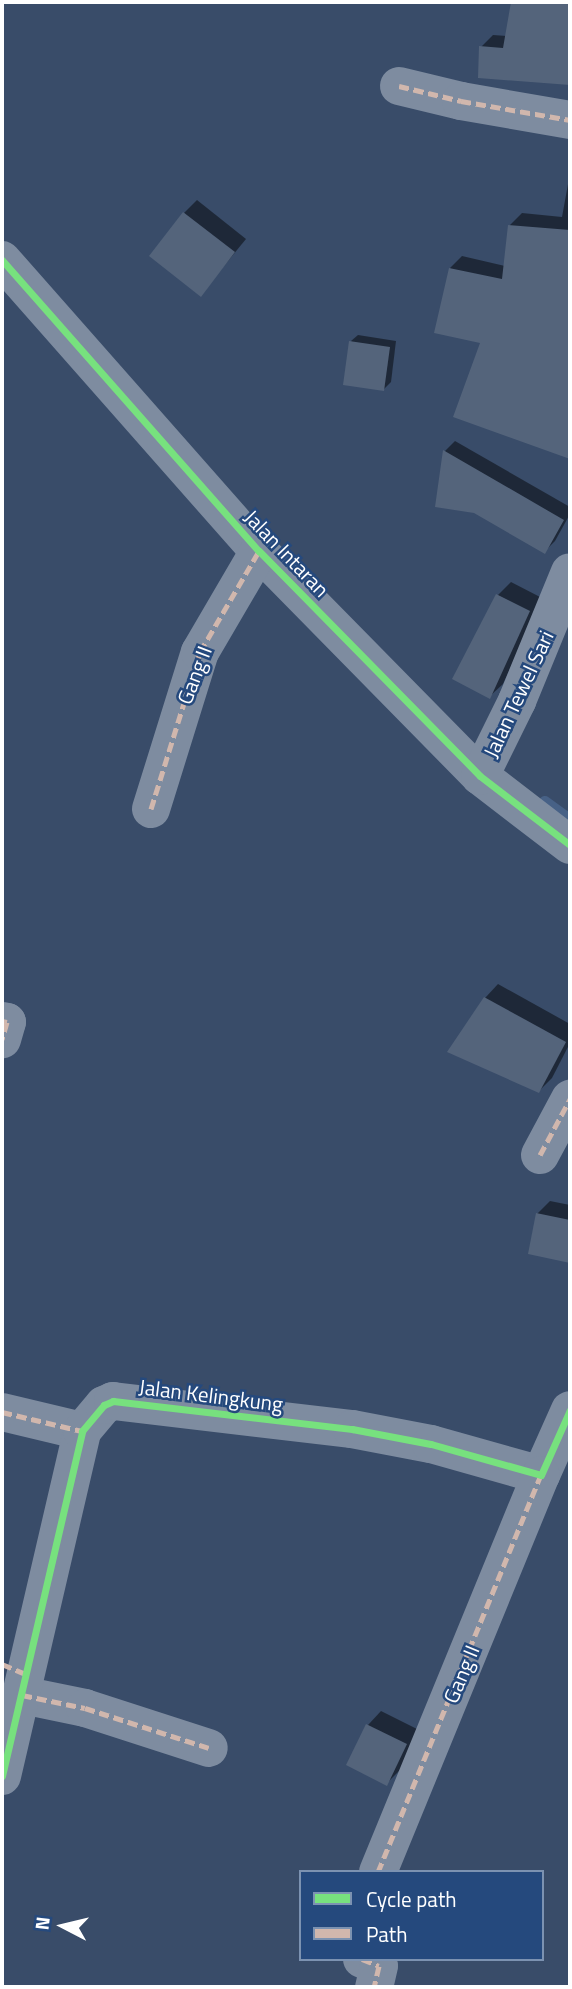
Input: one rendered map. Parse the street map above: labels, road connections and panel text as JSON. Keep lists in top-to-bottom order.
{
  "streets": {
    "street": [
      "Jalan Intaran",
      "Gang II",
      "Jalan Tewel Sari",
      "Jalan Kelingkung"
    ]
  },
  "crossings": [
    ["Jalan Intaran", "Gang II"],
    ["Jalan Intaran", "Jalan Tewel Sari"],
    ["Gang II", "Jalan Kelingkung"]
  ],
  "legend": ["Cycle path", "Path"],
  "north": "left"
}
